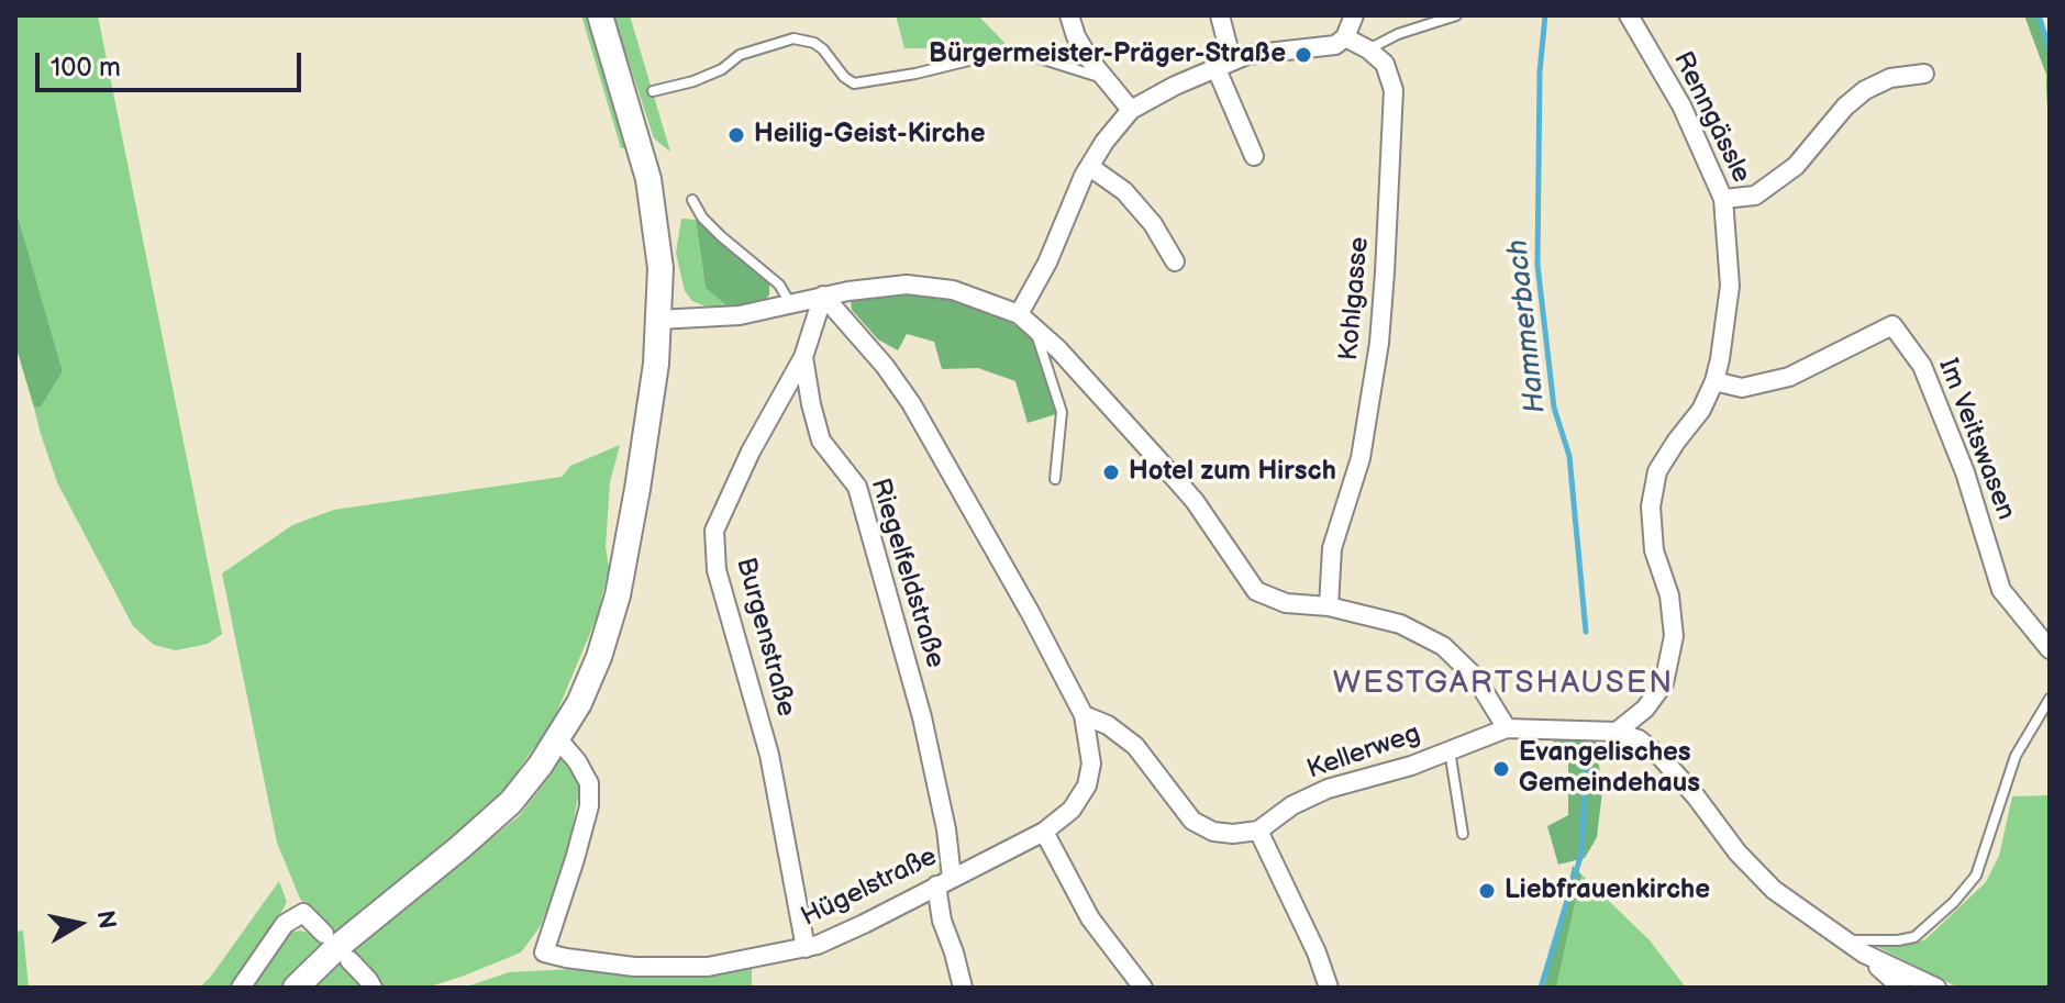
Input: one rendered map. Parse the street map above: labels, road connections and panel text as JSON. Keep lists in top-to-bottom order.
{
  "streets": {
    "street": [
      "Renngässle",
      "Kohlgasse",
      "Im Veitswasen",
      "Riegelfeldstraße",
      "Burgenstraße",
      "Kellerweg",
      "Hügelstraße"
    ]
  },
  "crossings": [
    ["Renngässle", "Im Veitswasen"],
    ["Riegelfeldstraße", "Burgenstraße"],
    ["Riegelfeldstraße", "Hügelstraße"],
    ["Burgenstraße", "Hügelstraße"]
  ],
  "districts": ["WESTGARTSHAUSEN"],
  "water": ["Hammerbach"],
  "places": [
    "Bürgermeister-Präger-Straße",
    "Heilig-Geist-Kirche",
    "Hotel zum Hirsch",
    "Evangelisches Gemeindehaus",
    "Liebfrauenkirche"
  ],
  "scale_bar": "100 m",
  "north": "right"
}
